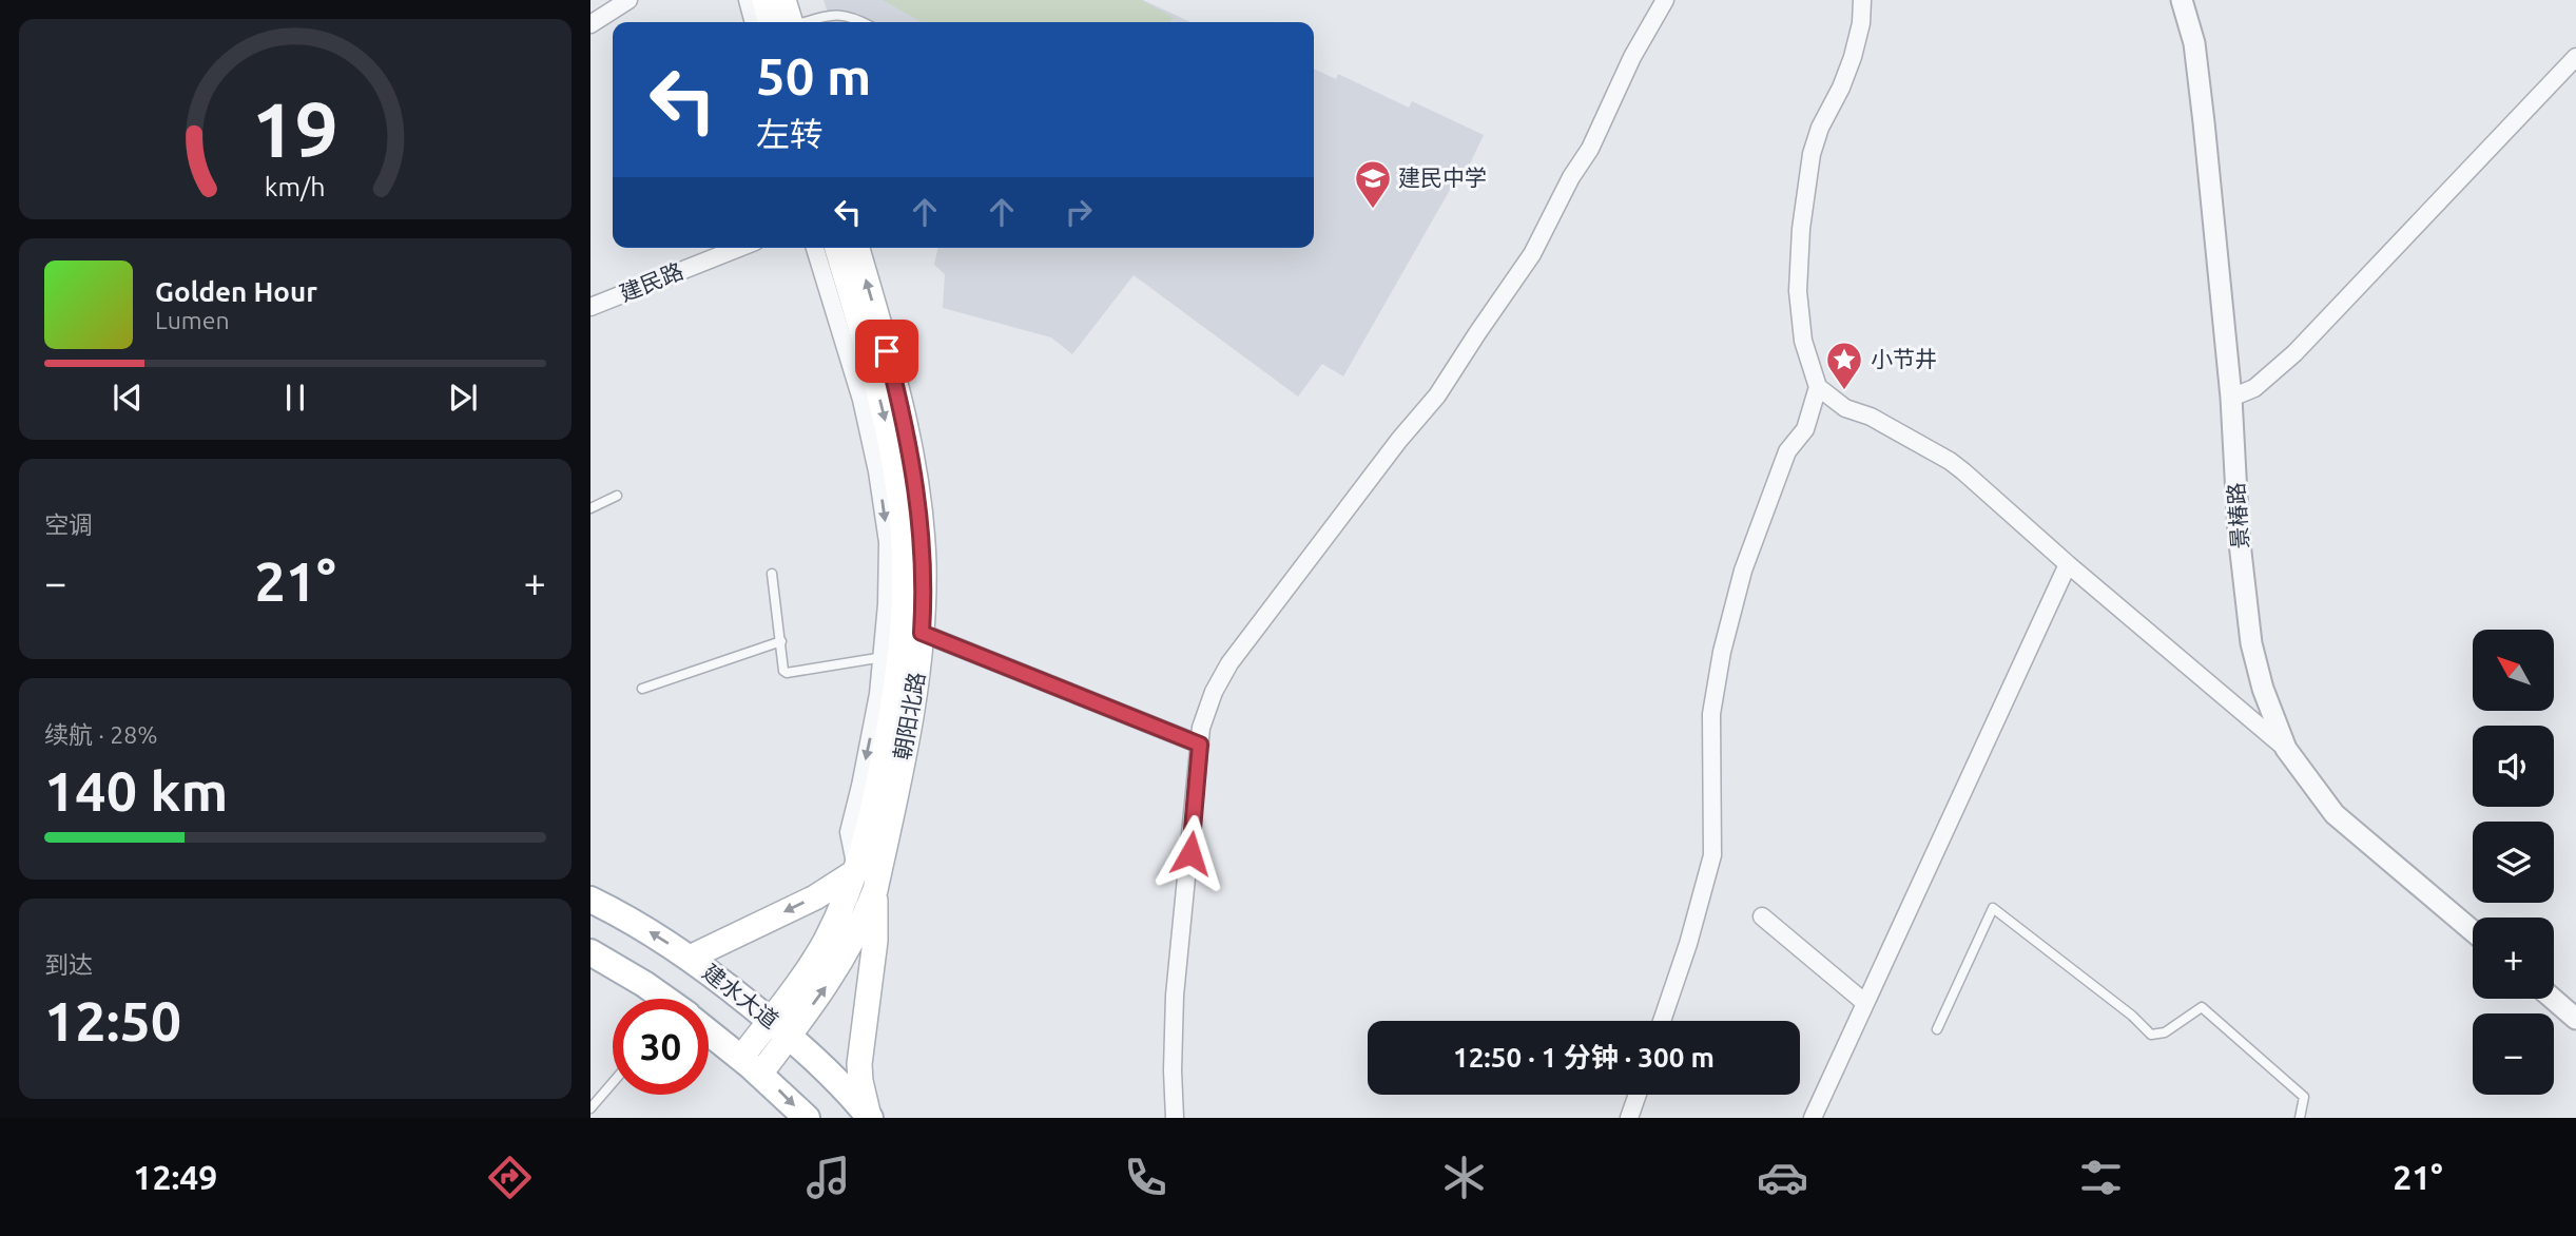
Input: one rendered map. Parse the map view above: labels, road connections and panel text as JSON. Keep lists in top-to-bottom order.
{
  "streets": {
    "main road": ["朝阳北路", "建水大道"],
    "street": ["建民路", "景椿路"]
  },
  "crossings": [
    ["朝阳北路", "建水大道"]
  ],
  "places": {
    "school or university": ["建民中学"],
    "place": ["小节井"]
  },
  "north": "top left",
  "page": {
    "turn": ["50 m", "左转"],
    "song": ["Golden Hour", "Lumen"],
    "tile": [
      "空调",
      ["续航 · 28%", "140 km"],
      ["到达", "12:50"]
    ],
    "heat": ["−", "21°", "+"],
    "map_buttons": ["+", "−"],
    "limit": "30",
    "trip": "12:50 · 1 分钟 · 300 m",
    "tabs": ["12:49", "21°"],
    "gauge": ["19", "km/h"]
  }
}
